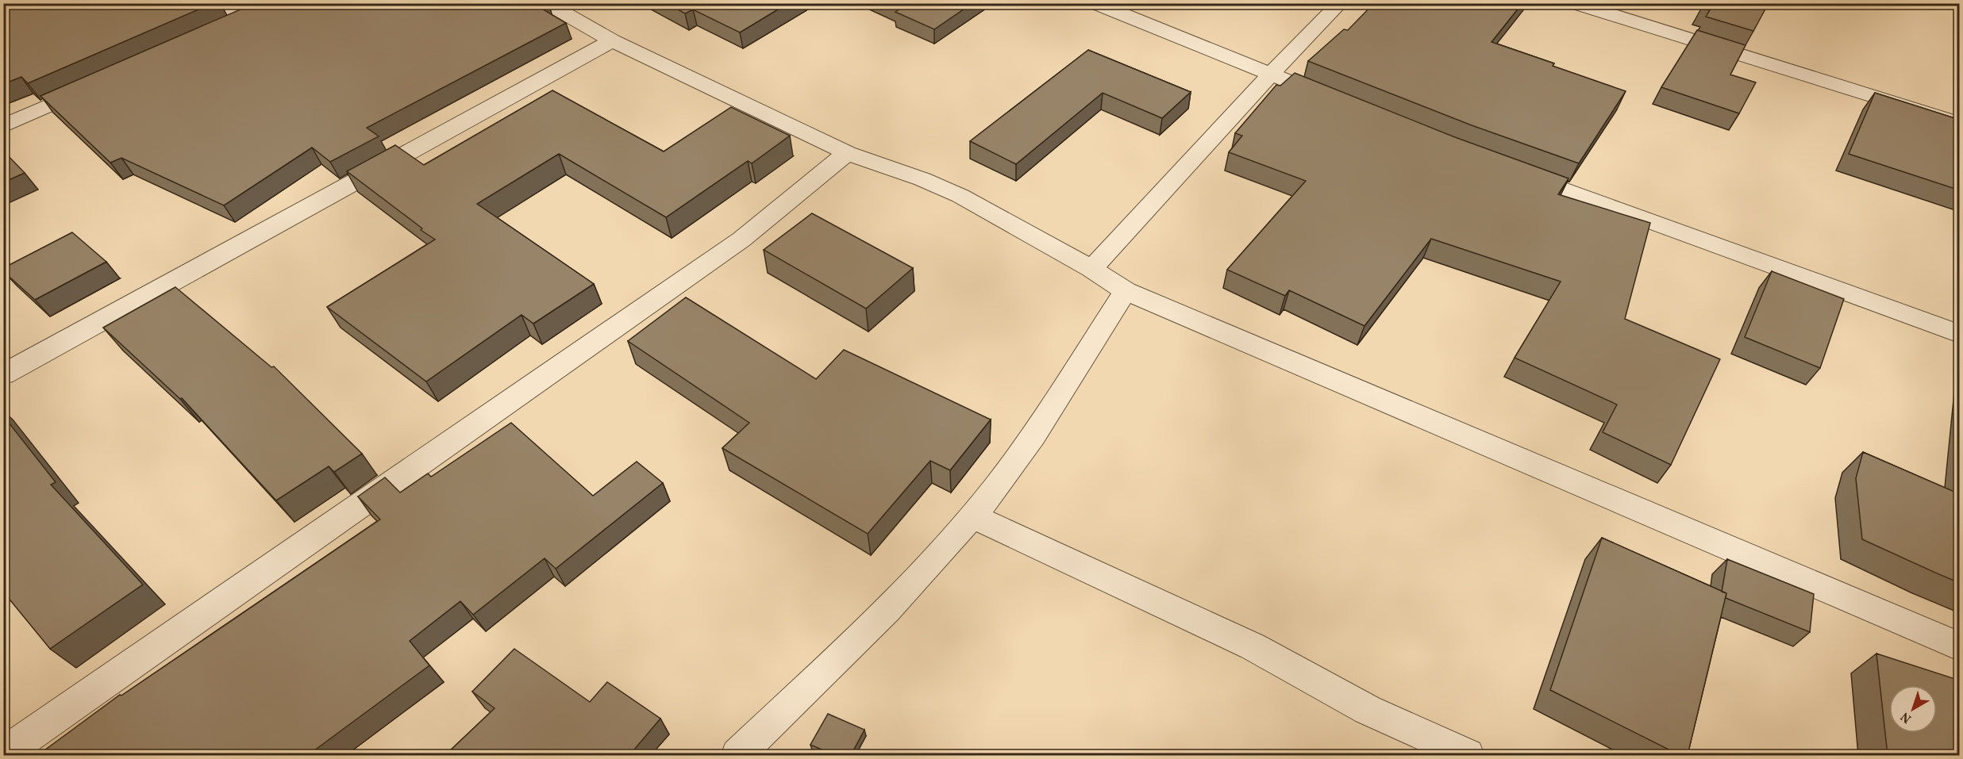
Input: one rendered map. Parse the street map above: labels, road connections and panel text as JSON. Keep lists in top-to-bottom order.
{
  "north": "bottom left"
}
